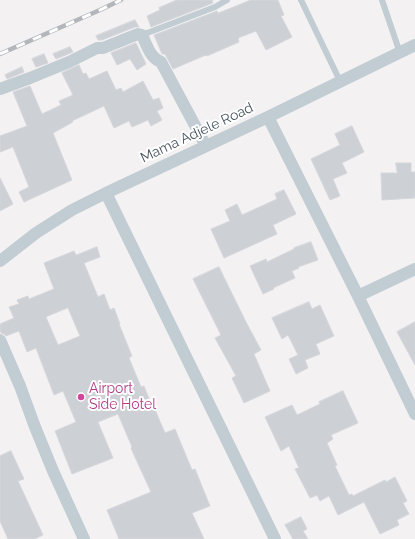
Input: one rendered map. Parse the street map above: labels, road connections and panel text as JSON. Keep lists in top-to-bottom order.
{
  "streets": {
    "street": ["Mama Adjele Road"]
  },
  "places": ["Airport Side Hotel"]
}
